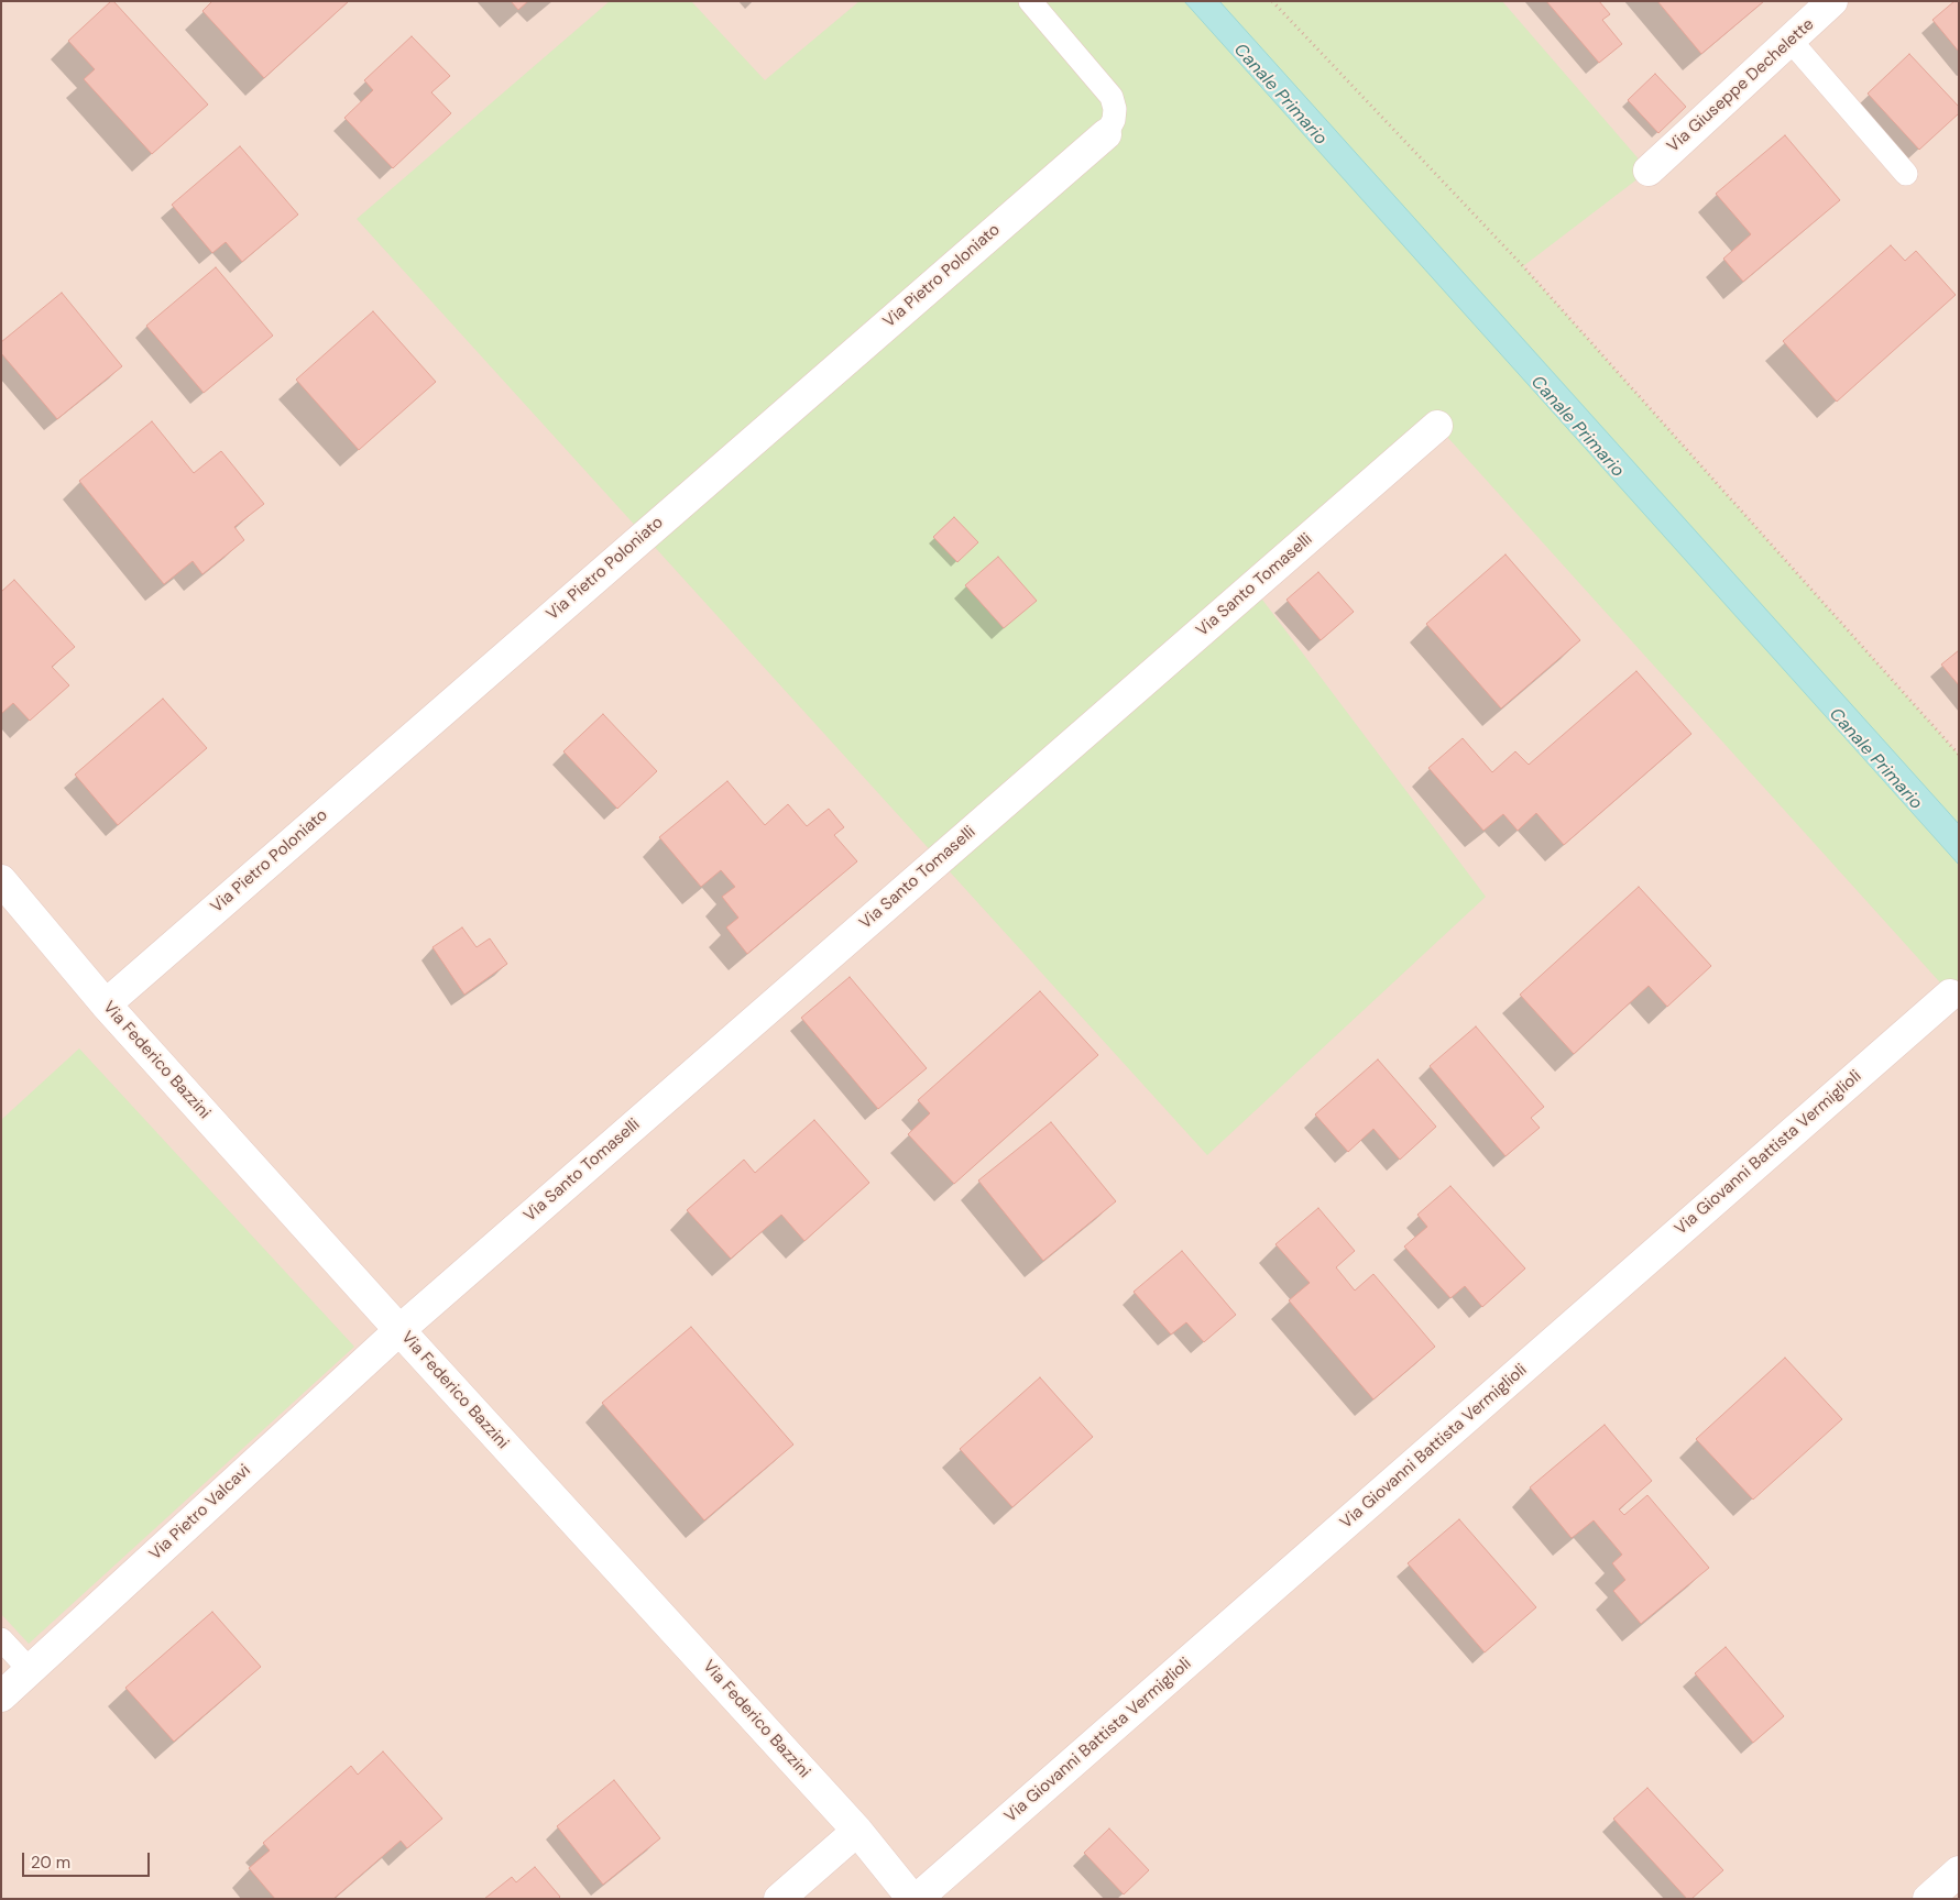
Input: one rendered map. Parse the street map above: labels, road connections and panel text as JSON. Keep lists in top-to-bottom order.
{
  "streets": {
    "street": [
      "Via Giuseppe Dechelette",
      "Via Pietro Poloniato",
      "Via Santo Tomaselli",
      "Via Federico Bazzini",
      "Via Giovanni Battista Vermiglioli",
      "Via Pietro Valcavi"
    ]
  },
  "crossings": [
    ["Via Pietro Poloniato", "Via Federico Bazzini"],
    ["Via Santo Tomaselli", "Via Federico Bazzini"],
    ["Via Santo Tomaselli", "Via Pietro Valcavi"],
    ["Via Federico Bazzini", "Via Giovanni Battista Vermiglioli"],
    ["Via Federico Bazzini", "Via Pietro Valcavi"]
  ],
  "water": ["Canale Primario"],
  "scale_bar": "20 m"
}
